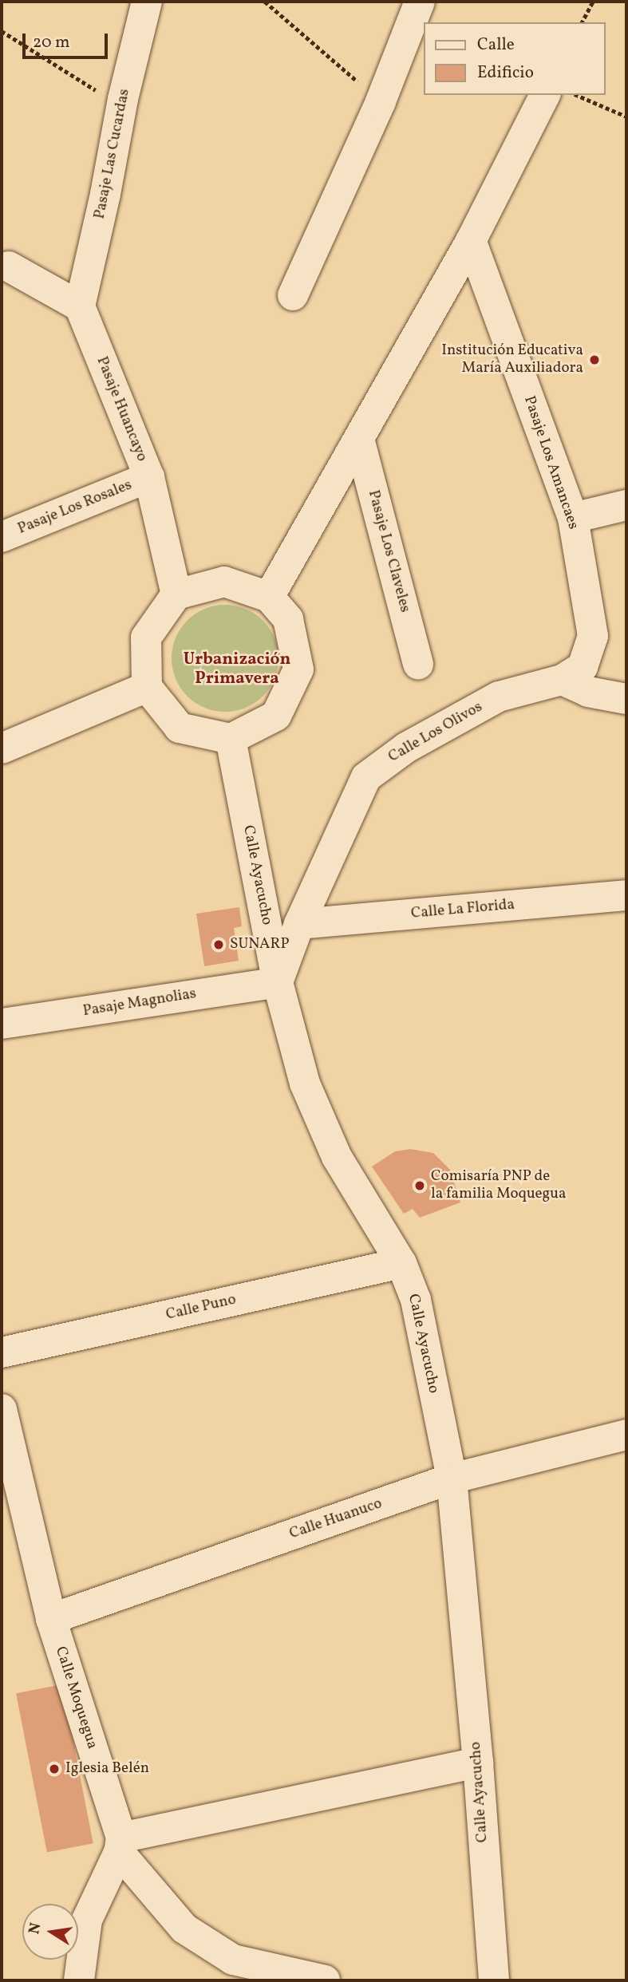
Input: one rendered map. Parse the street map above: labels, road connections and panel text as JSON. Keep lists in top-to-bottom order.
{
  "streets": {
    "street": [
      "Pasaje Las Cucardas",
      "Pasaje Huancayo",
      "Pasaje Los Amancaes",
      "Pasaje Los Rosales",
      "Pasaje Los Claveles",
      "Calle Los Olivos",
      "Calle Ayacucho",
      "Calle La Florida",
      "Pasaje Magnolias",
      "Calle Puno",
      "Calle Huanuco",
      "Calle Moquegua"
    ]
  },
  "crossings": [
    ["Pasaje Las Cucardas", "Pasaje Huancayo"],
    ["Pasaje Huancayo", "Pasaje Los Rosales"],
    ["Pasaje Huancayo", "Calle Ayacucho"],
    ["Pasaje Los Amancaes", "Calle Los Olivos"],
    ["Calle Los Olivos", "Calle Ayacucho"],
    ["Calle Los Olivos", "Calle La Florida"],
    ["Calle Los Olivos", "Pasaje Magnolias"],
    ["Calle Ayacucho", "Pasaje Magnolias"],
    ["Calle Ayacucho", "Calle Puno"],
    ["Calle Ayacucho", "Calle Huanuco"],
    ["Calle Huanuco", "Calle Moquegua"]
  ],
  "districts": ["Urbanización Primavera"],
  "places": [
    "Institución Educativa María Auxiliadora",
    "SUNARP",
    "Comisaría PNP de la familia Moquegua",
    "Iglesia Belén"
  ],
  "legend": ["Calle", "Edificio"],
  "scale_bar": "20 m",
  "north": "left"
}
